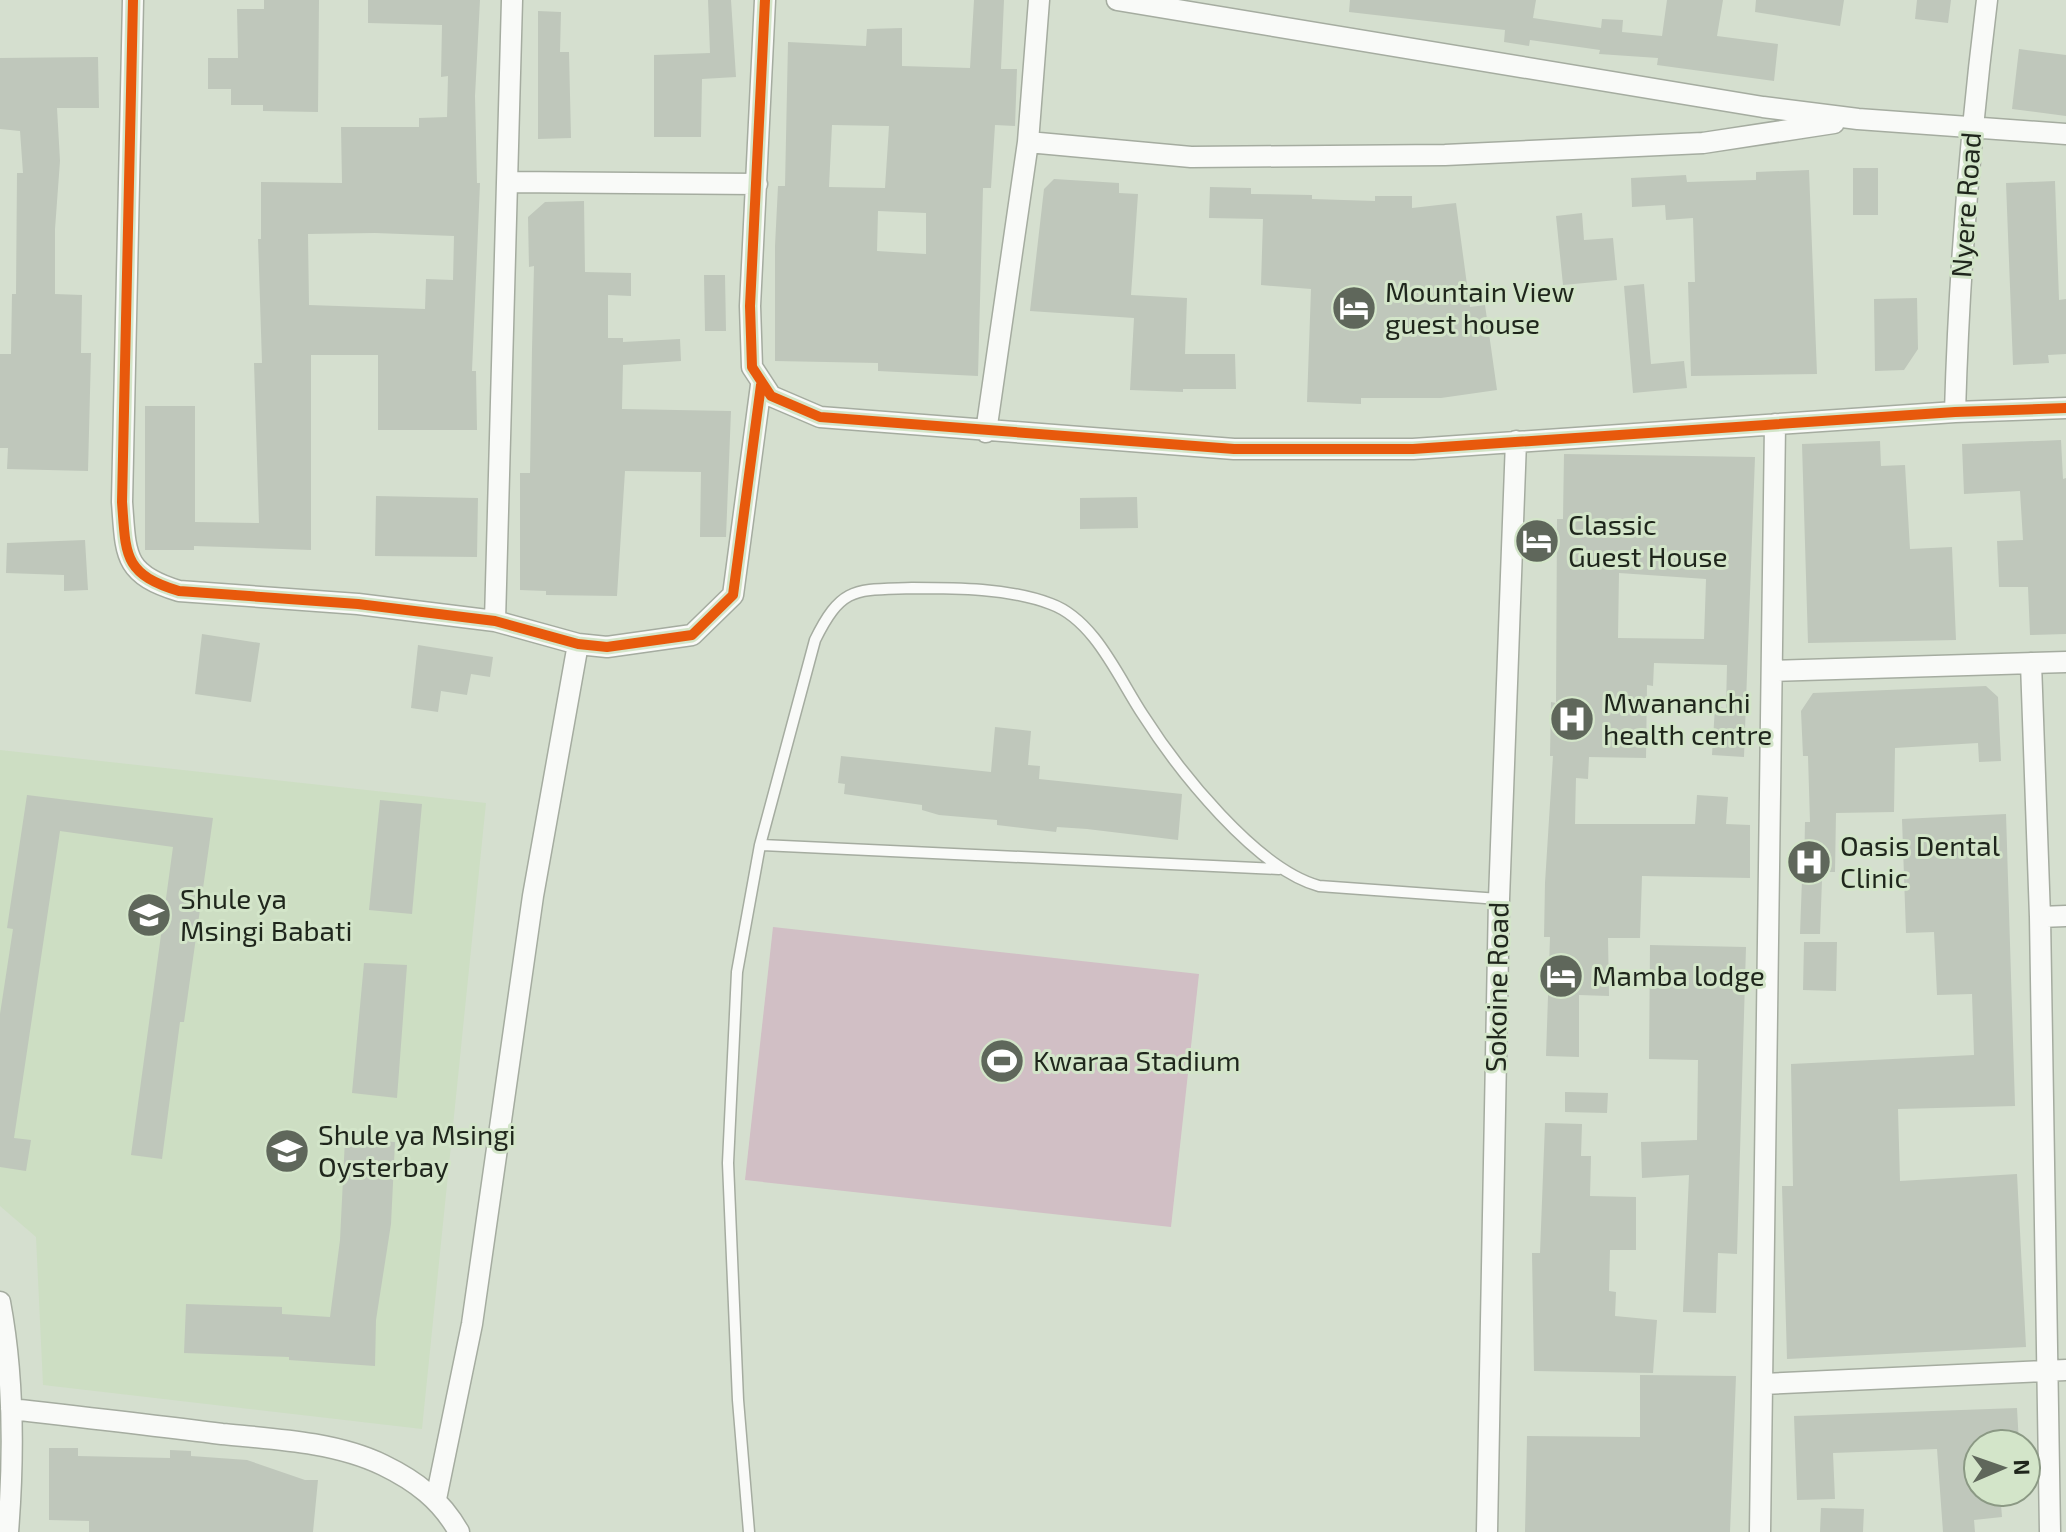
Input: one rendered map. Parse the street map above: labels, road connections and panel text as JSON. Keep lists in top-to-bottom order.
{
  "streets": {
    "street": ["Nyere Road", "Sokoine Road"]
  },
  "places": {
    "hotel": ["Mountain View guest house", "Classic Guest House", "Mamba lodge"],
    "hospital": ["Mwananchi health centre", "Oasis Dental Clinic"],
    "school or university": ["Shule ya Msingi Babati", "Shule ya Msingi Oysterbay"],
    "sports": ["Kwaraa Stadium"]
  },
  "north": "right"
}
